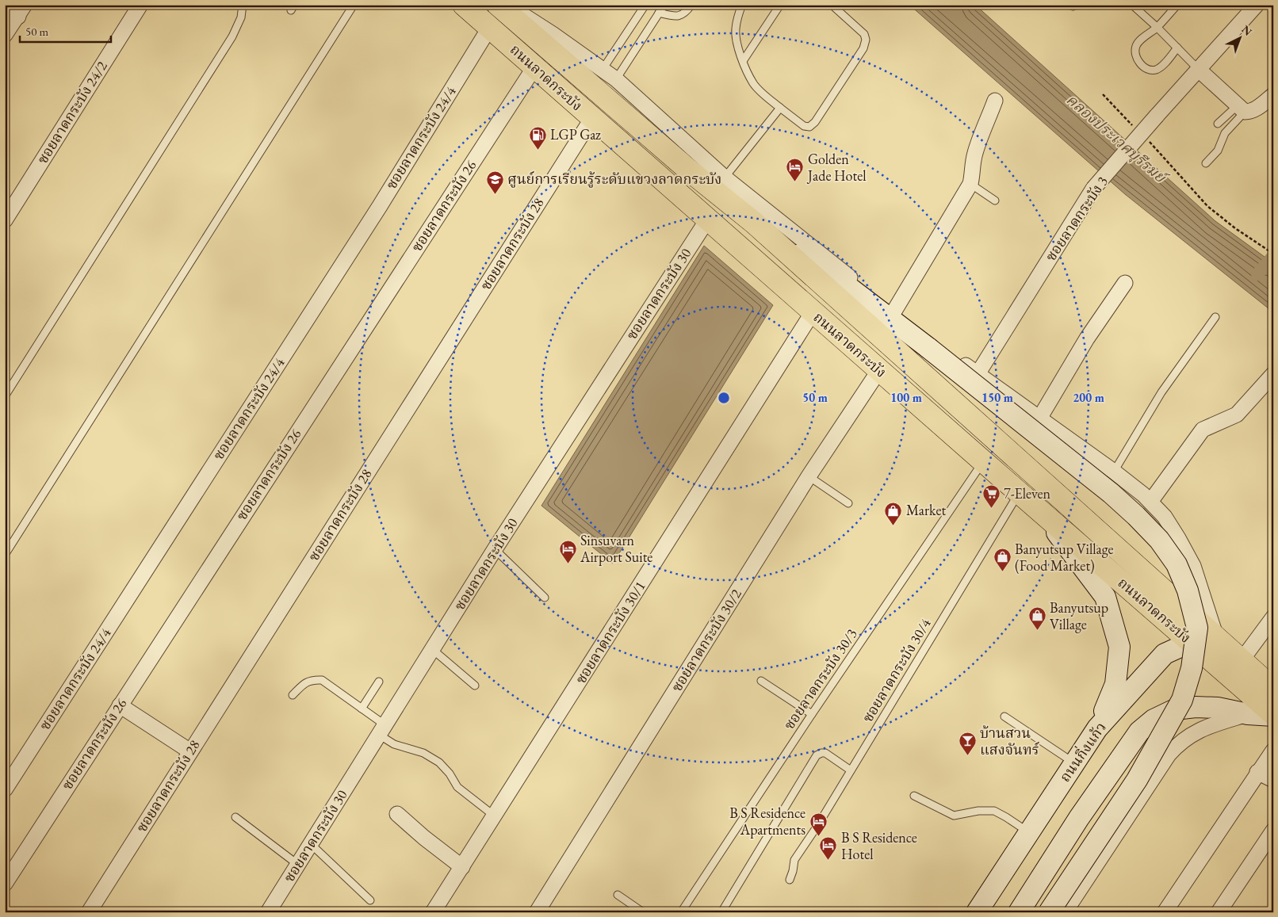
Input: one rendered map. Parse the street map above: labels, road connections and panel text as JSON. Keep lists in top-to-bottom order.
{
  "streets": {
    "main road": ["ถนนลาดกระบัง", "ถนนกิ่งแก้ว"],
    "street": [
      "ซอยลาดกระบัง 24/2",
      "ซอยลาดกระบัง 24/4",
      "ซอยลาดกระบัง 26",
      "ซอยลาดกระบัง 3",
      "ซอยลาดกระบัง 28",
      "ซอยลาดกระบัง 30",
      "ซอยลาดกระบัง 30/1",
      "ซอยลาดกระบัง 30/2"
    ],
    "lane": ["ซอยลาดกระบัง 30/4", "ซอยลาดกระบัง 30/3"]
  },
  "crossings": [
    ["ถนนลาดกระบัง", "ซอยลาดกระบัง 24/4"],
    ["ถนนลาดกระบัง", "ซอยลาดกระบัง 26"],
    ["ถนนลาดกระบัง", "ซอยลาดกระบัง 28"],
    ["ถนนลาดกระบัง", "ซอยลาดกระบัง 30"],
    ["ถนนลาดกระบัง", "ซอยลาดกระบัง 30/1"],
    ["ถนนลาดกระบัง", "ซอยลาดกระบัง 30/2"],
    ["ถนนลาดกระบัง", "ซอยลาดกระบัง 30/4"],
    ["ถนนลาดกระบัง", "ซอยลาดกระบัง 30/3"],
    ["ถนนลาดกระบัง", "ถนนกิ่งแก้ว"]
  ],
  "water": ["คลองประเวศบุรีรมย์"],
  "places": {
    "fuel station": ["LGP Gaz"],
    "hotel": [
      "Golden Jade Hotel",
      "Sinsuvarn Airport Suite",
      "B S Residence Apartments",
      "B S Residence Hotel"
    ],
    "school or university": ["ศูนย์การเรียนรู้ระดับแขวงลาดกระบัง"],
    "supermarket": ["7-Eleven"],
    "shop": ["Market", "Banyutsup Village (Food Market)", "Banyutsup Village"],
    "bar": ["บ้านสวน แสงจันทร์"]
  },
  "scale_bar": "50 m",
  "north": "top right",
  "rings": [
    "50 m",
    "100 m",
    "150 m",
    "200 m"
  ]
}
